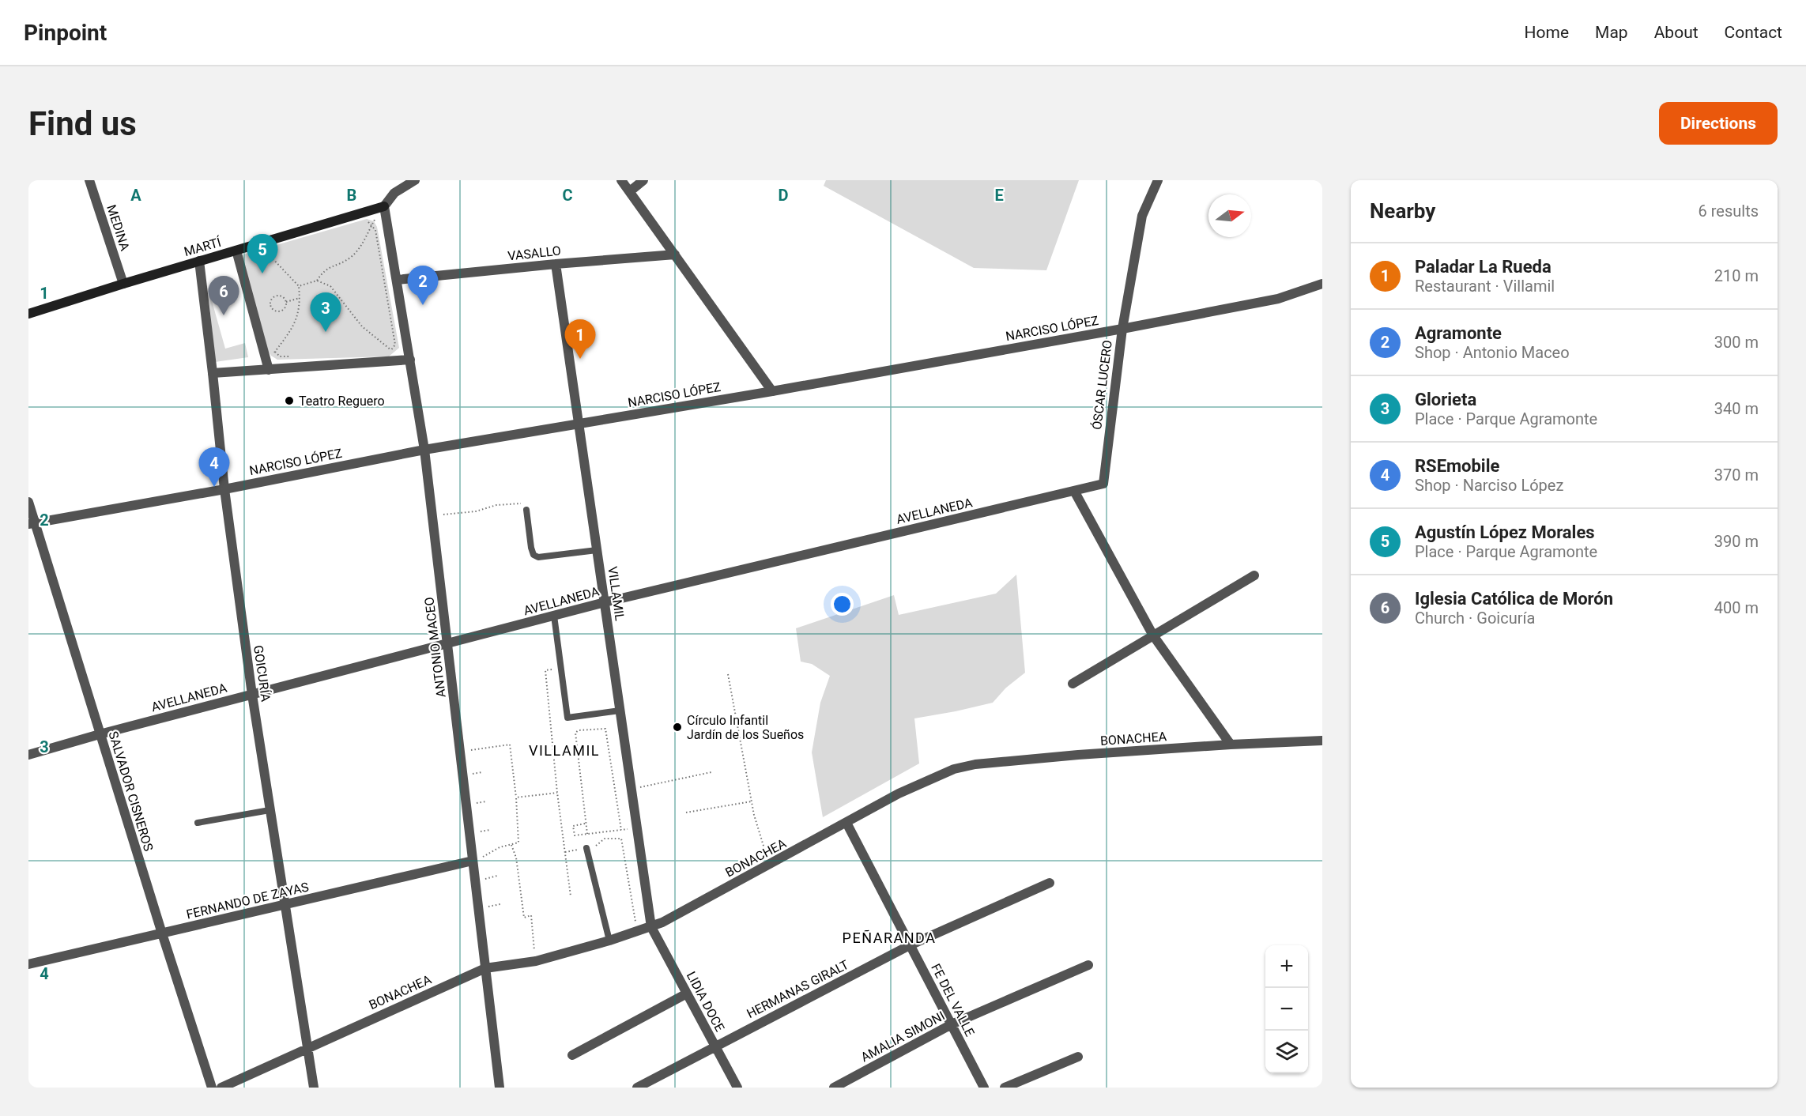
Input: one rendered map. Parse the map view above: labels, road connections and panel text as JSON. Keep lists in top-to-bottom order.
{
  "streets": {
    "main road": ["MARTÍ"],
    "street": [
      "MEDINA",
      "VASALLO",
      "NARCISO LÓPEZ",
      "ÓSCAR LUCERO",
      "AVELLANEDA",
      "VILLAMIL",
      "ANTONIO MACEO",
      "GOICURÍA",
      "BONACHEA",
      "SALVADOR CISNEROS",
      "FERNANDO DE ZAYAS",
      "HERMANAS GIRALT",
      "FE DEL VALLE",
      "LIDIA DOCE",
      "AMALIA SIMONI"
    ]
  },
  "crossings": [
    ["MEDINA", "MARTÍ"],
    ["MARTÍ", "ANTONIO MACEO"],
    ["MARTÍ", "GOICURÍA"],
    ["VASALLO", "VILLAMIL"],
    ["VASALLO", "ANTONIO MACEO"],
    ["NARCISO LÓPEZ", "ÓSCAR LUCERO"],
    ["NARCISO LÓPEZ", "VILLAMIL"],
    ["NARCISO LÓPEZ", "ANTONIO MACEO"],
    ["NARCISO LÓPEZ", "GOICURÍA"],
    ["NARCISO LÓPEZ", "SALVADOR CISNEROS"],
    ["ÓSCAR LUCERO", "AVELLANEDA"],
    ["AVELLANEDA", "VILLAMIL"],
    ["AVELLANEDA", "ANTONIO MACEO"],
    ["AVELLANEDA", "GOICURÍA"],
    ["AVELLANEDA", "SALVADOR CISNEROS"],
    ["VILLAMIL", "BONACHEA"],
    ["VILLAMIL", "LIDIA DOCE"],
    ["ANTONIO MACEO", "BONACHEA"],
    ["ANTONIO MACEO", "FERNANDO DE ZAYAS"],
    ["GOICURÍA", "BONACHEA"],
    ["GOICURÍA", "FERNANDO DE ZAYAS"],
    ["BONACHEA", "FE DEL VALLE"],
    ["BONACHEA", "LIDIA DOCE"],
    ["SALVADOR CISNEROS", "FERNANDO DE ZAYAS"],
    ["HERMANAS GIRALT", "FE DEL VALLE"],
    ["HERMANAS GIRALT", "LIDIA DOCE"],
    ["FE DEL VALLE", "AMALIA SIMONI"]
  ],
  "districts": ["VILLAMIL", "PEÑARANDA"],
  "places": ["Teatro Reguero", "Círculo Infantil Jardín de los Sueños"],
  "north": "right",
  "page": {
    "header": "Pinpoint",
    "nav": [
      "Home",
      "Map",
      "About",
      "Contact"
    ],
    "buttons": "Directions",
    "title": "Find us",
    "heading": ["Nearby", "6 results"],
    "pins": [
      "5",
      "2",
      "6",
      "3",
      "1",
      "4"
    ],
    "list": [
      {
        "mark": "1",
        "name": "Paladar La Rueda",
        "note": "Restaurant · Villamil",
        "value": "210 m"
      },
      {
        "mark": "2",
        "name": "Agramonte",
        "note": "Shop · Antonio Maceo",
        "value": "300 m"
      },
      {
        "mark": "3",
        "name": "Glorieta",
        "note": "Place · Parque Agramonte",
        "value": "340 m"
      },
      {
        "mark": "4",
        "name": "RSEmobile",
        "note": "Shop · Narciso López",
        "value": "370 m"
      },
      {
        "mark": "5",
        "name": "Agustín López Morales",
        "note": "Place · Parque Agramonte",
        "value": "390 m"
      },
      {
        "mark": "6",
        "name": "Iglesia Católica de Morón",
        "note": "Church · Goicuría",
        "value": "400 m"
      }
    ],
    "map_buttons": ["+", "−"]
  },
  "grid": {
    "columns": [
      "A",
      "B",
      "C",
      "D",
      "E"
    ],
    "rows": [
      "1",
      "2",
      "3",
      "4"
    ]
  }
}
